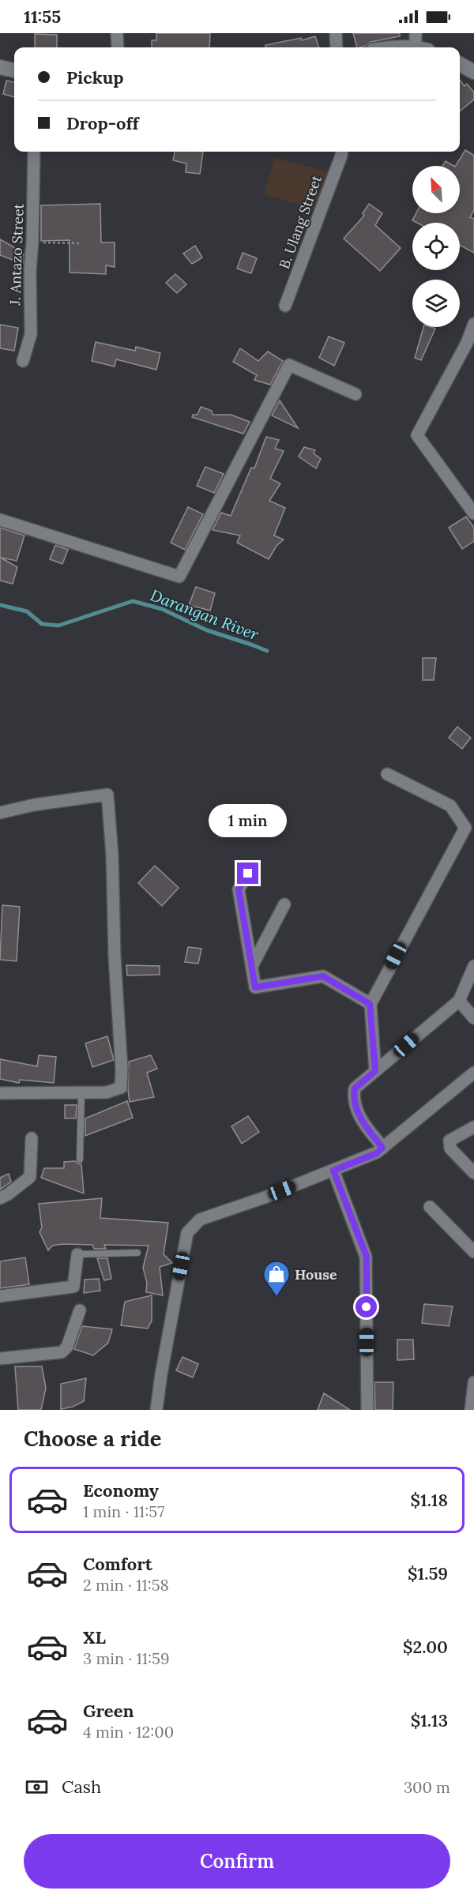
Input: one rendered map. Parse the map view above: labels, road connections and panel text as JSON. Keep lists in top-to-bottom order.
{
  "streets": {
    "street": ["B. Ulang Street", "J. Antazo Street"]
  },
  "water": ["Darangan River"],
  "places": {
    "shop": ["House"]
  },
  "north": "top left",
  "page": {
    "status": "11:55",
    "banner": ["Pickup", "Drop-off"],
    "bubble": "1 min",
    "heading": "Choose a ride",
    "list": [
      {
        "name": "Economy",
        "note": "1 min · 11:57",
        "value": "$1.18"
      },
      {
        "name": "Comfort",
        "note": "2 min · 11:58",
        "value": "$1.59"
      },
      {
        "name": "XL",
        "note": "3 min · 11:59",
        "value": "$2.00"
      },
      {
        "name": "Green",
        "note": "4 min · 12:00",
        "value": "$1.13"
      }
    ],
    "pay": ["Cash", "300 m"],
    "buttons": "Confirm"
  }
}
